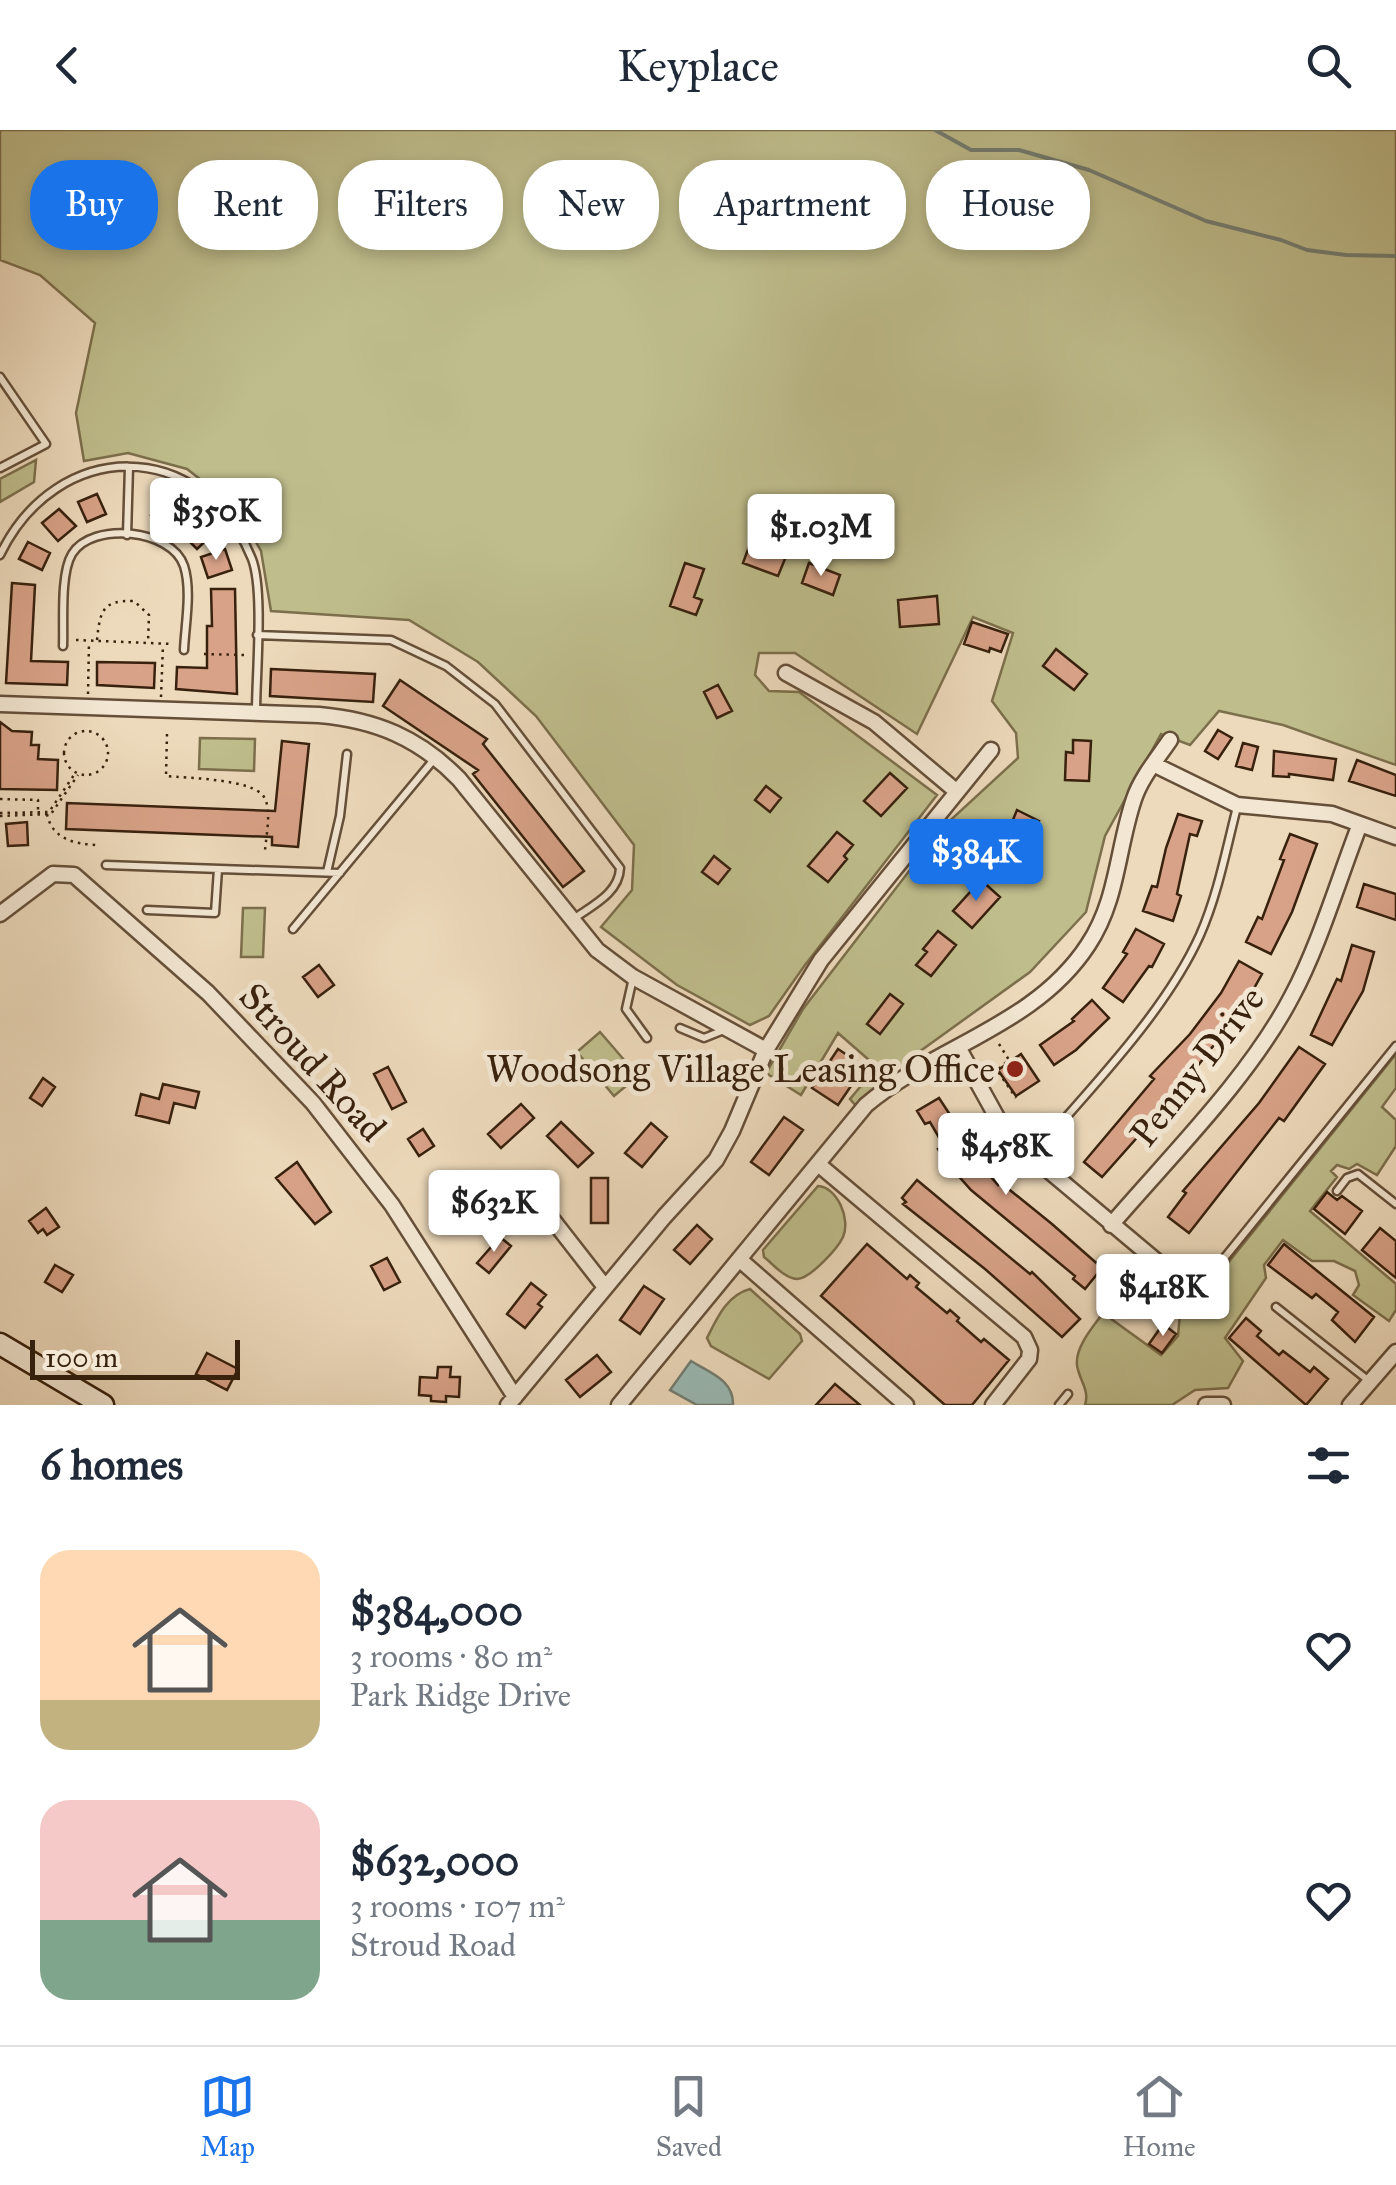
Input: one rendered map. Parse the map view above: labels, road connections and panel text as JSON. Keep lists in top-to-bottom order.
{
  "streets": {
    "street": ["Stroud Road", "Penny Drive"]
  },
  "places": ["Woodsong Village Leasing Office"],
  "scale_bar": "100 m",
  "page": {
    "header": "Keyplace",
    "chip": [
      "Buy",
      "Rent",
      "Filters",
      "New",
      "Apartment",
      "House"
    ],
    "price": [
      "$350K",
      "$1.03M",
      "$384K",
      "$458K",
      "$632K",
      "$418K"
    ],
    "scale": "100 m",
    "heading": "6 homes",
    "list": [
      {
        "name": "$384,000",
        "note": "3 rooms · 80 m² · Park Ridge Drive"
      },
      {
        "name": "$632,000",
        "note": "3 rooms · 107 m² · Stroud Road"
      }
    ],
    "tabs": ["Map", "Saved", "Home"]
  }
}
